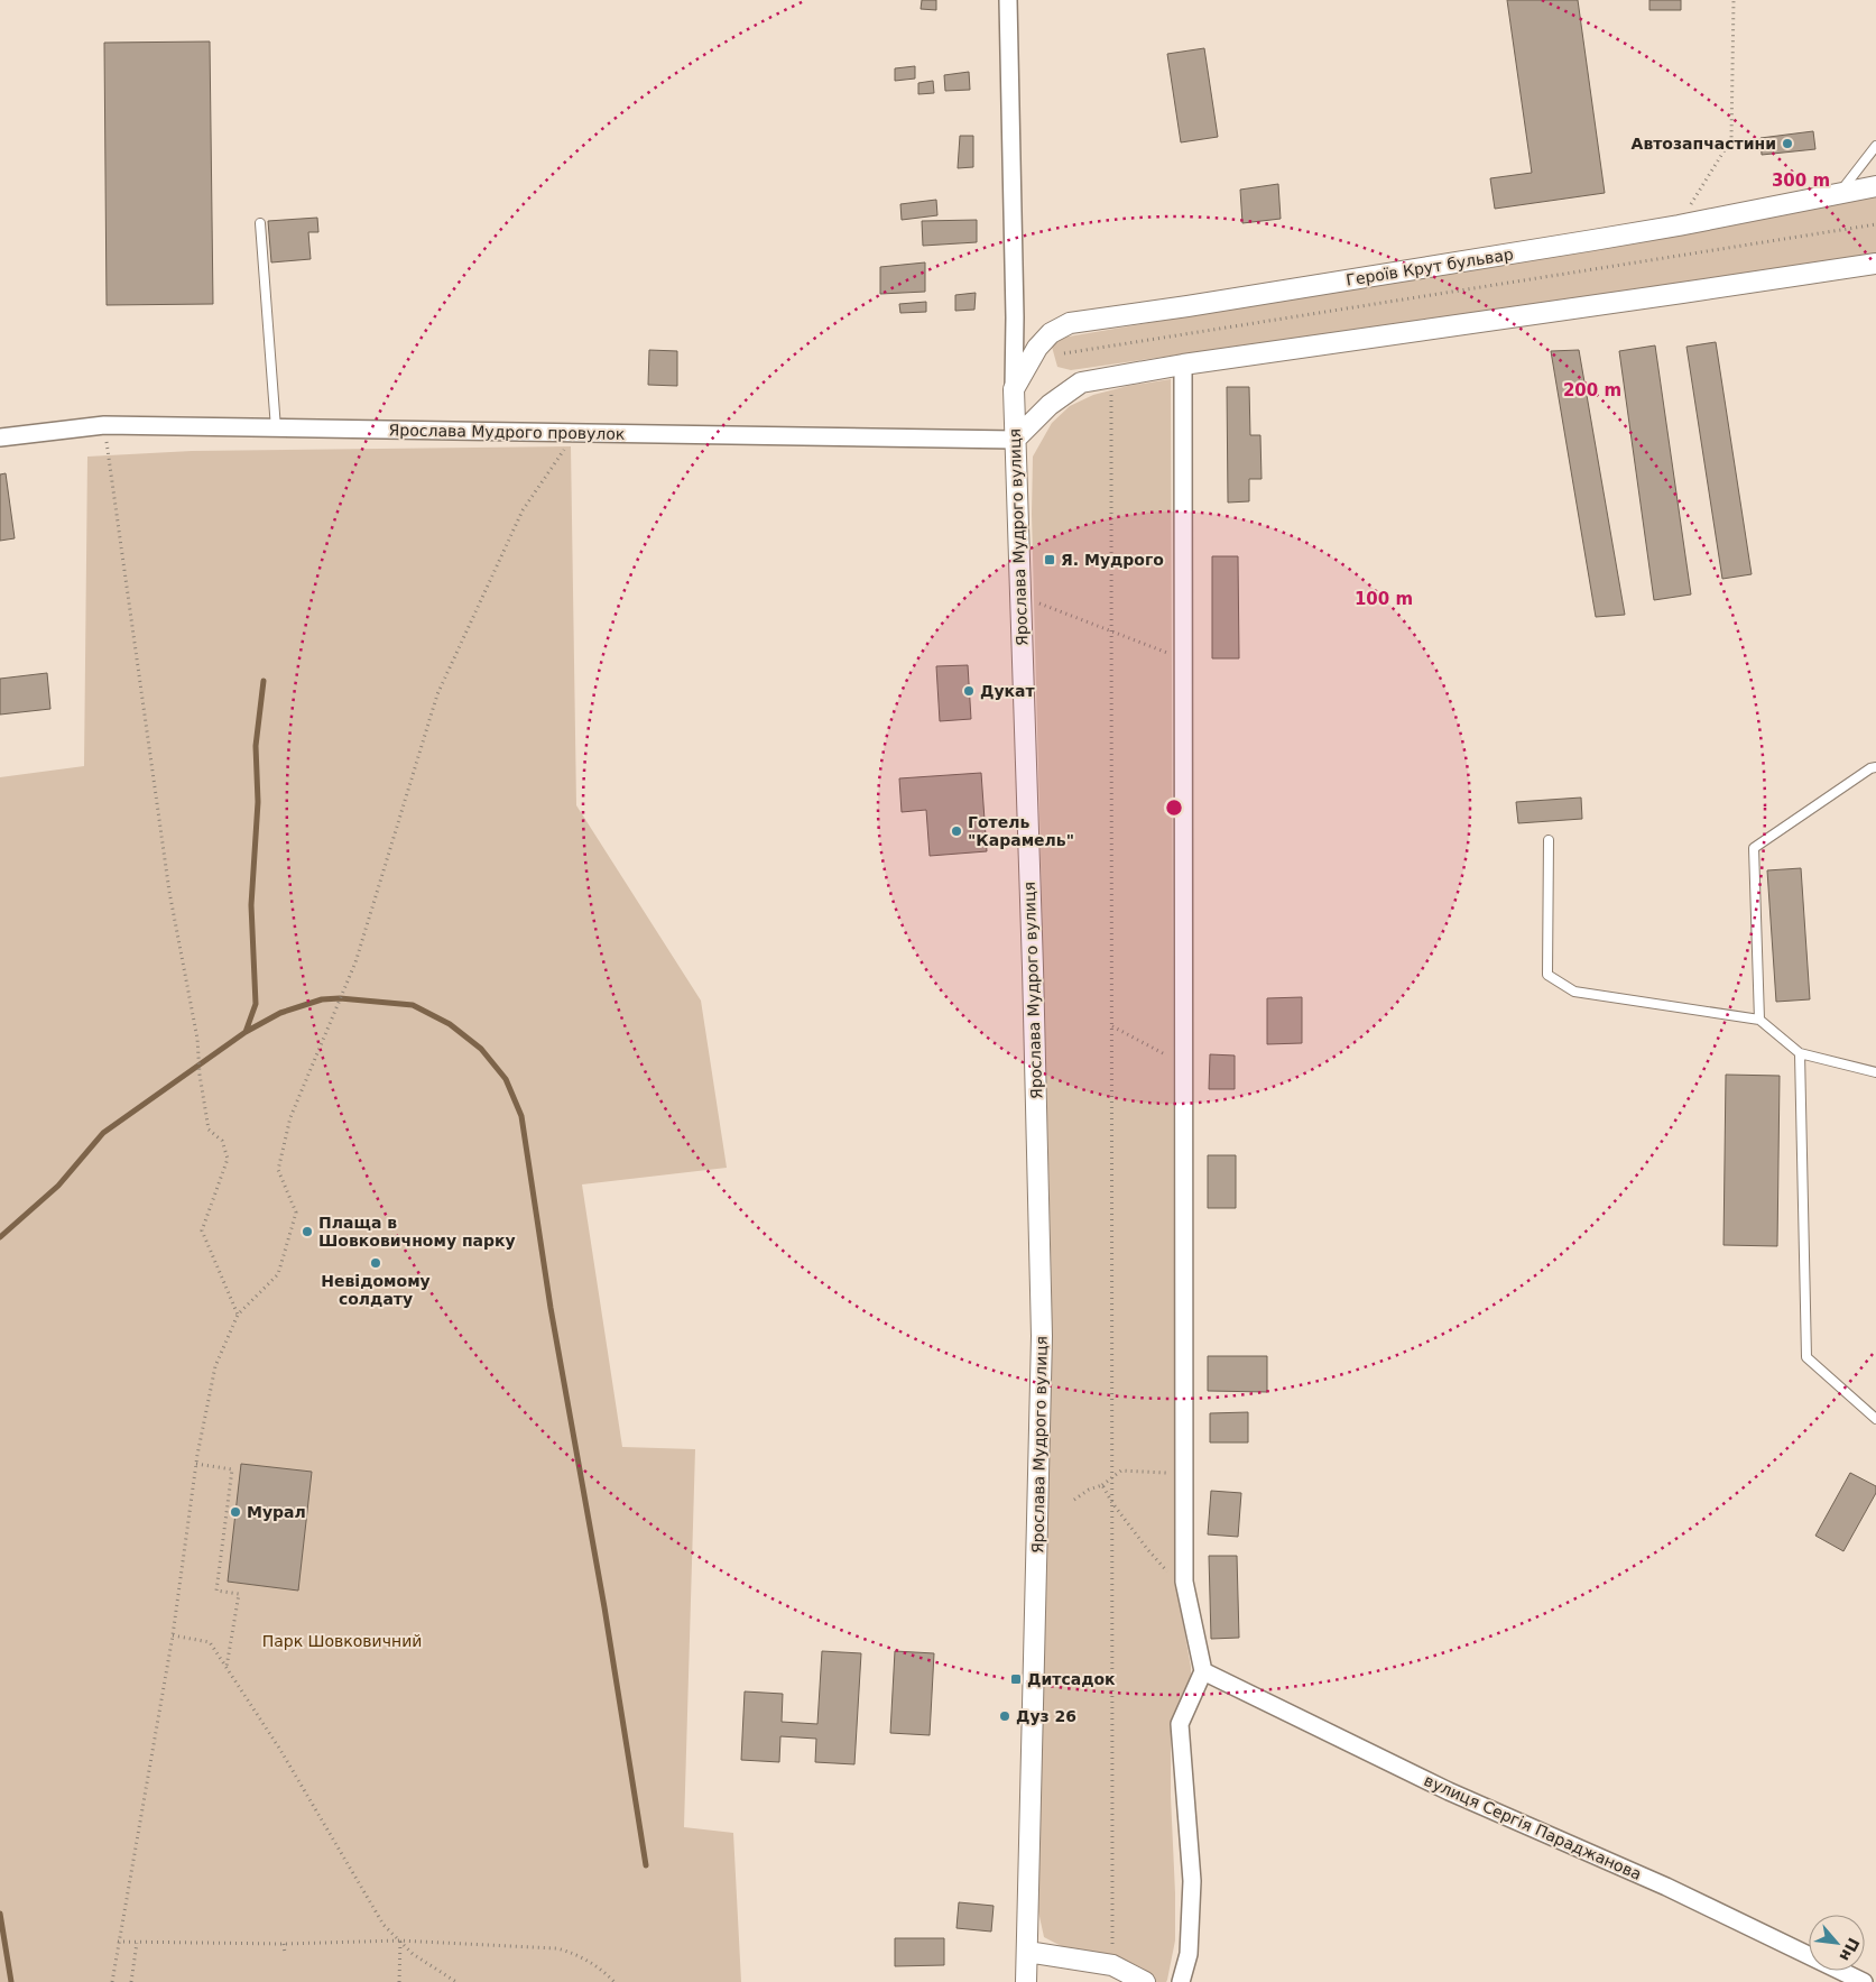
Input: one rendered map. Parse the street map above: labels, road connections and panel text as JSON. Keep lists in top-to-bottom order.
{
  "streets": {
    "street": [
      "Героїв Крут бульвар",
      "Ярослава Мудрого провулок",
      "Ярослава Мудрого вулиця",
      "вулиця Сергія Параджанова"
    ]
  },
  "crossings": [
    ["Героїв Крут бульвар", "Ярослава Мудрого вулиця"],
    ["Ярослава Мудрого провулок", "Ярослава Мудрого вулиця"]
  ],
  "parks": ["Парк Шовковичний"],
  "places": {
    "other": [
      "Автозапчастини",
      "Дукат",
      "Готель \"Карамель\"",
      "Плаща в Шовковичному парку",
      "Невідомому солдату",
      "Мурал",
      "Дуз 26"
    ],
    "transit": ["Я. Мудрого", "Дитсадок"]
  },
  "north": "bottom right",
  "rings": ["300 m", "200 m", "100 m"]
}
